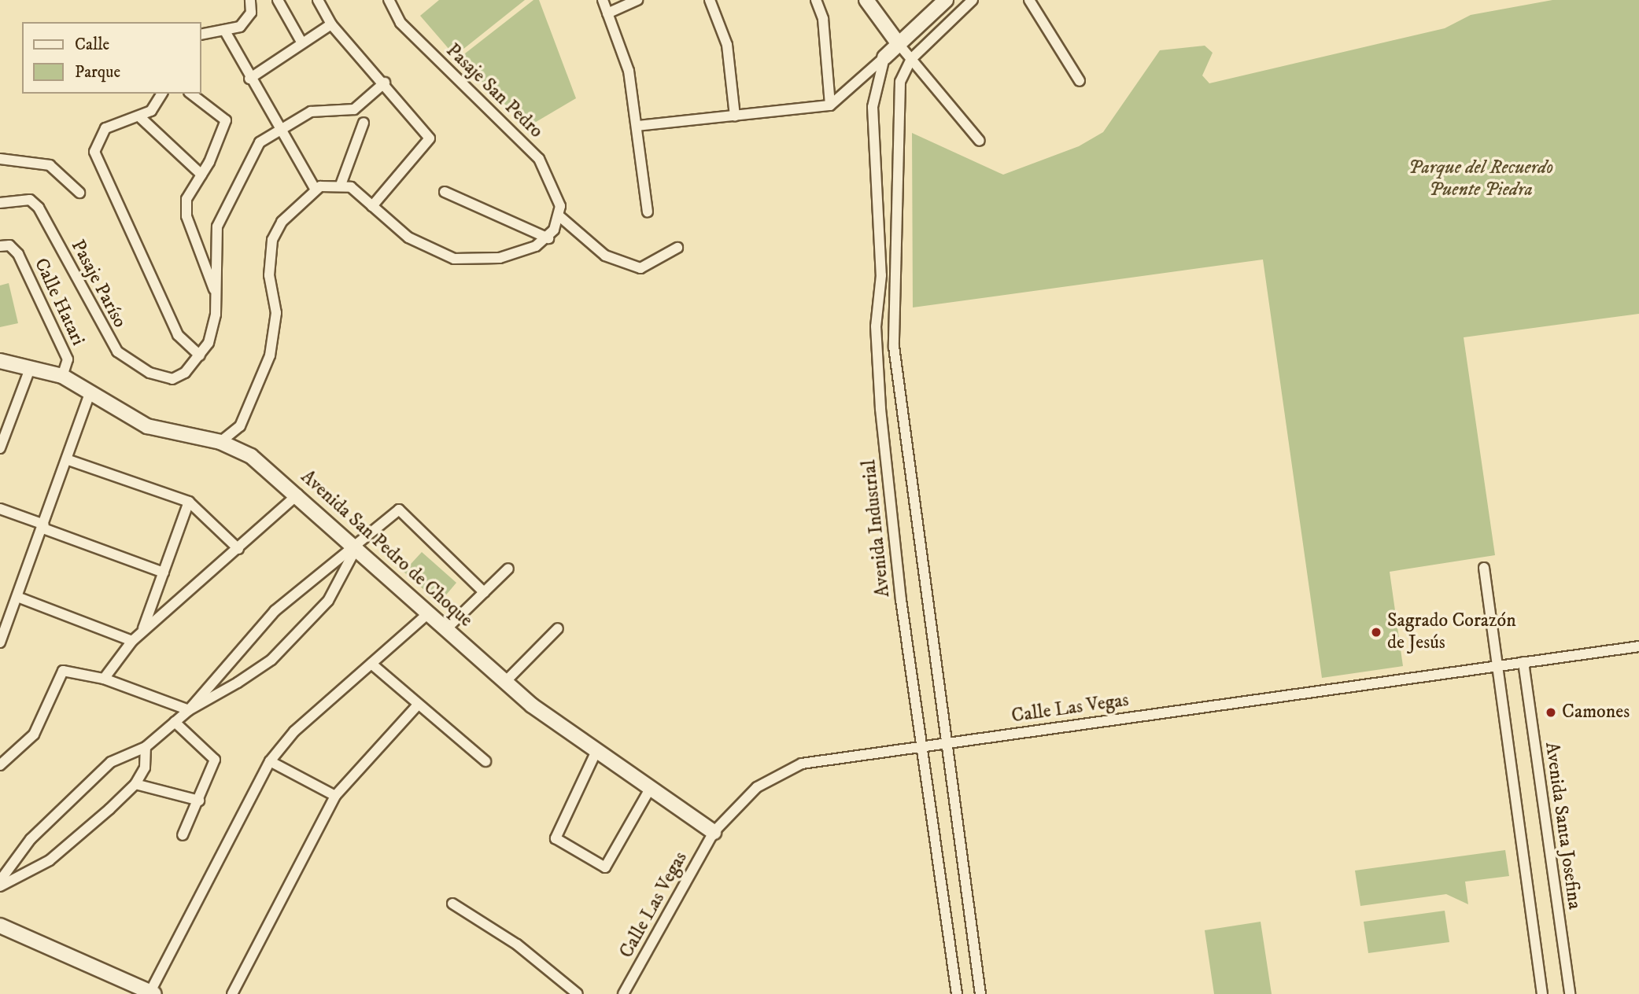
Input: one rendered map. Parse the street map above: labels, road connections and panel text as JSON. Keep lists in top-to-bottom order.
{
  "streets": {
    "street": [
      "Pasaje San Pedro",
      "Pasaje Paríso",
      "Calle Hatari",
      "Avenida Industrial",
      "Avenida San Pedro de Choque",
      "Calle Las Vegas",
      "Avenida Santa Josefina"
    ]
  },
  "crossings": [
    ["Calle Hatari", "Avenida San Pedro de Choque"],
    ["Avenida Industrial", "Calle Las Vegas"],
    ["Avenida San Pedro de Choque", "Calle Las Vegas"],
    ["Calle Las Vegas", "Avenida Santa Josefina"]
  ],
  "parks": ["Parque del Recuerdo Puente Piedra"],
  "places": ["Sagrado Corazón de Jesús", "Camones"],
  "legend": ["Calle", "Parque"]
}
